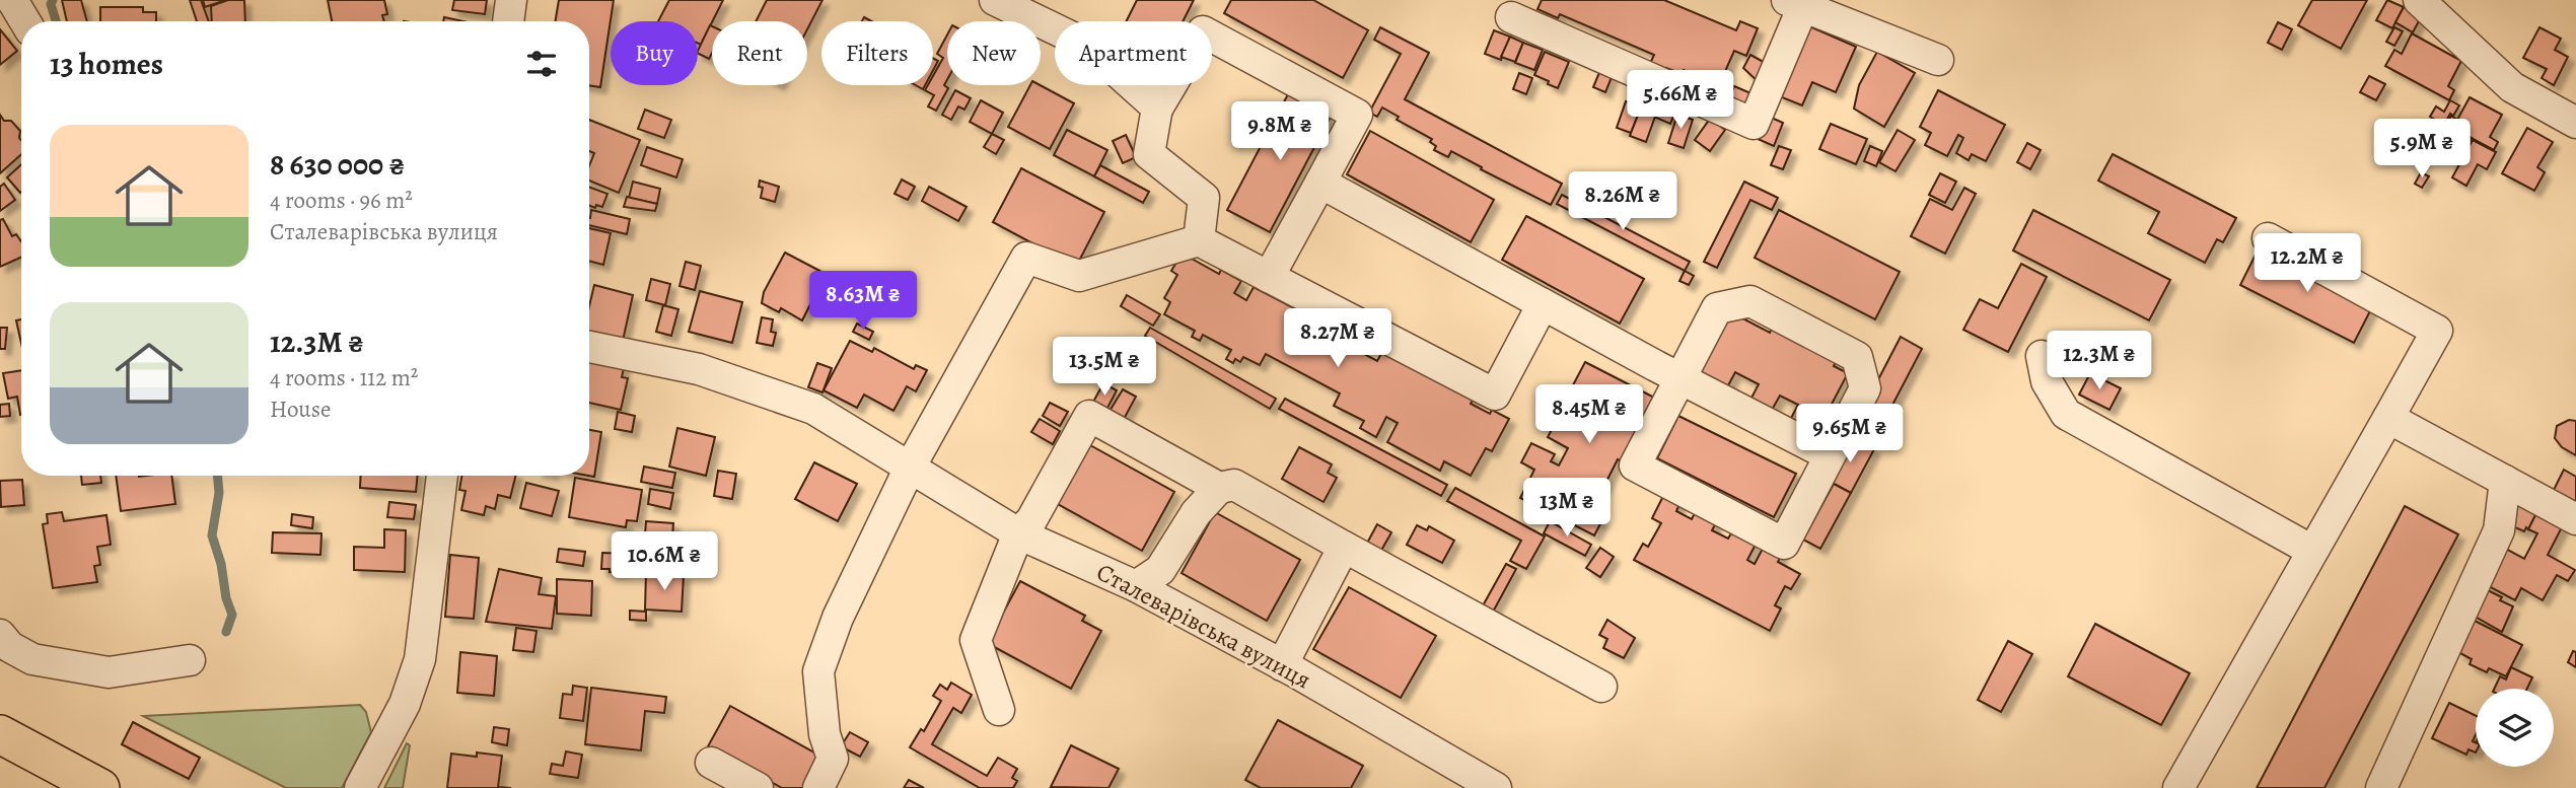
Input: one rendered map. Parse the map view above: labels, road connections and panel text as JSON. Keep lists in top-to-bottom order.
{
  "streets": {
    "street": ["Сталеварівська вулиця"]
  },
  "page": {
    "chip": [
      "Buy",
      "Rent",
      "Filters",
      "New",
      "Apartment"
    ],
    "heading": "13 homes",
    "price": [
      "5.66M ₴",
      "9.8M ₴",
      "5.9M ₴",
      "8.26M ₴",
      "12.2M ₴",
      "8.63M ₴",
      "8.27M ₴",
      "12.3M ₴",
      "13.5M ₴",
      "8.45M ₴",
      "9.65M ₴",
      "13M ₴",
      "10.6M ₴"
    ],
    "list": [
      {
        "name": "8 630 000 ₴",
        "note": "4 rooms · 96 m² · Сталеварівська вулиця"
      },
      {
        "name": "12.3M ₴",
        "note": "4 rooms · 112 m² · House"
      }
    ]
  }
}
